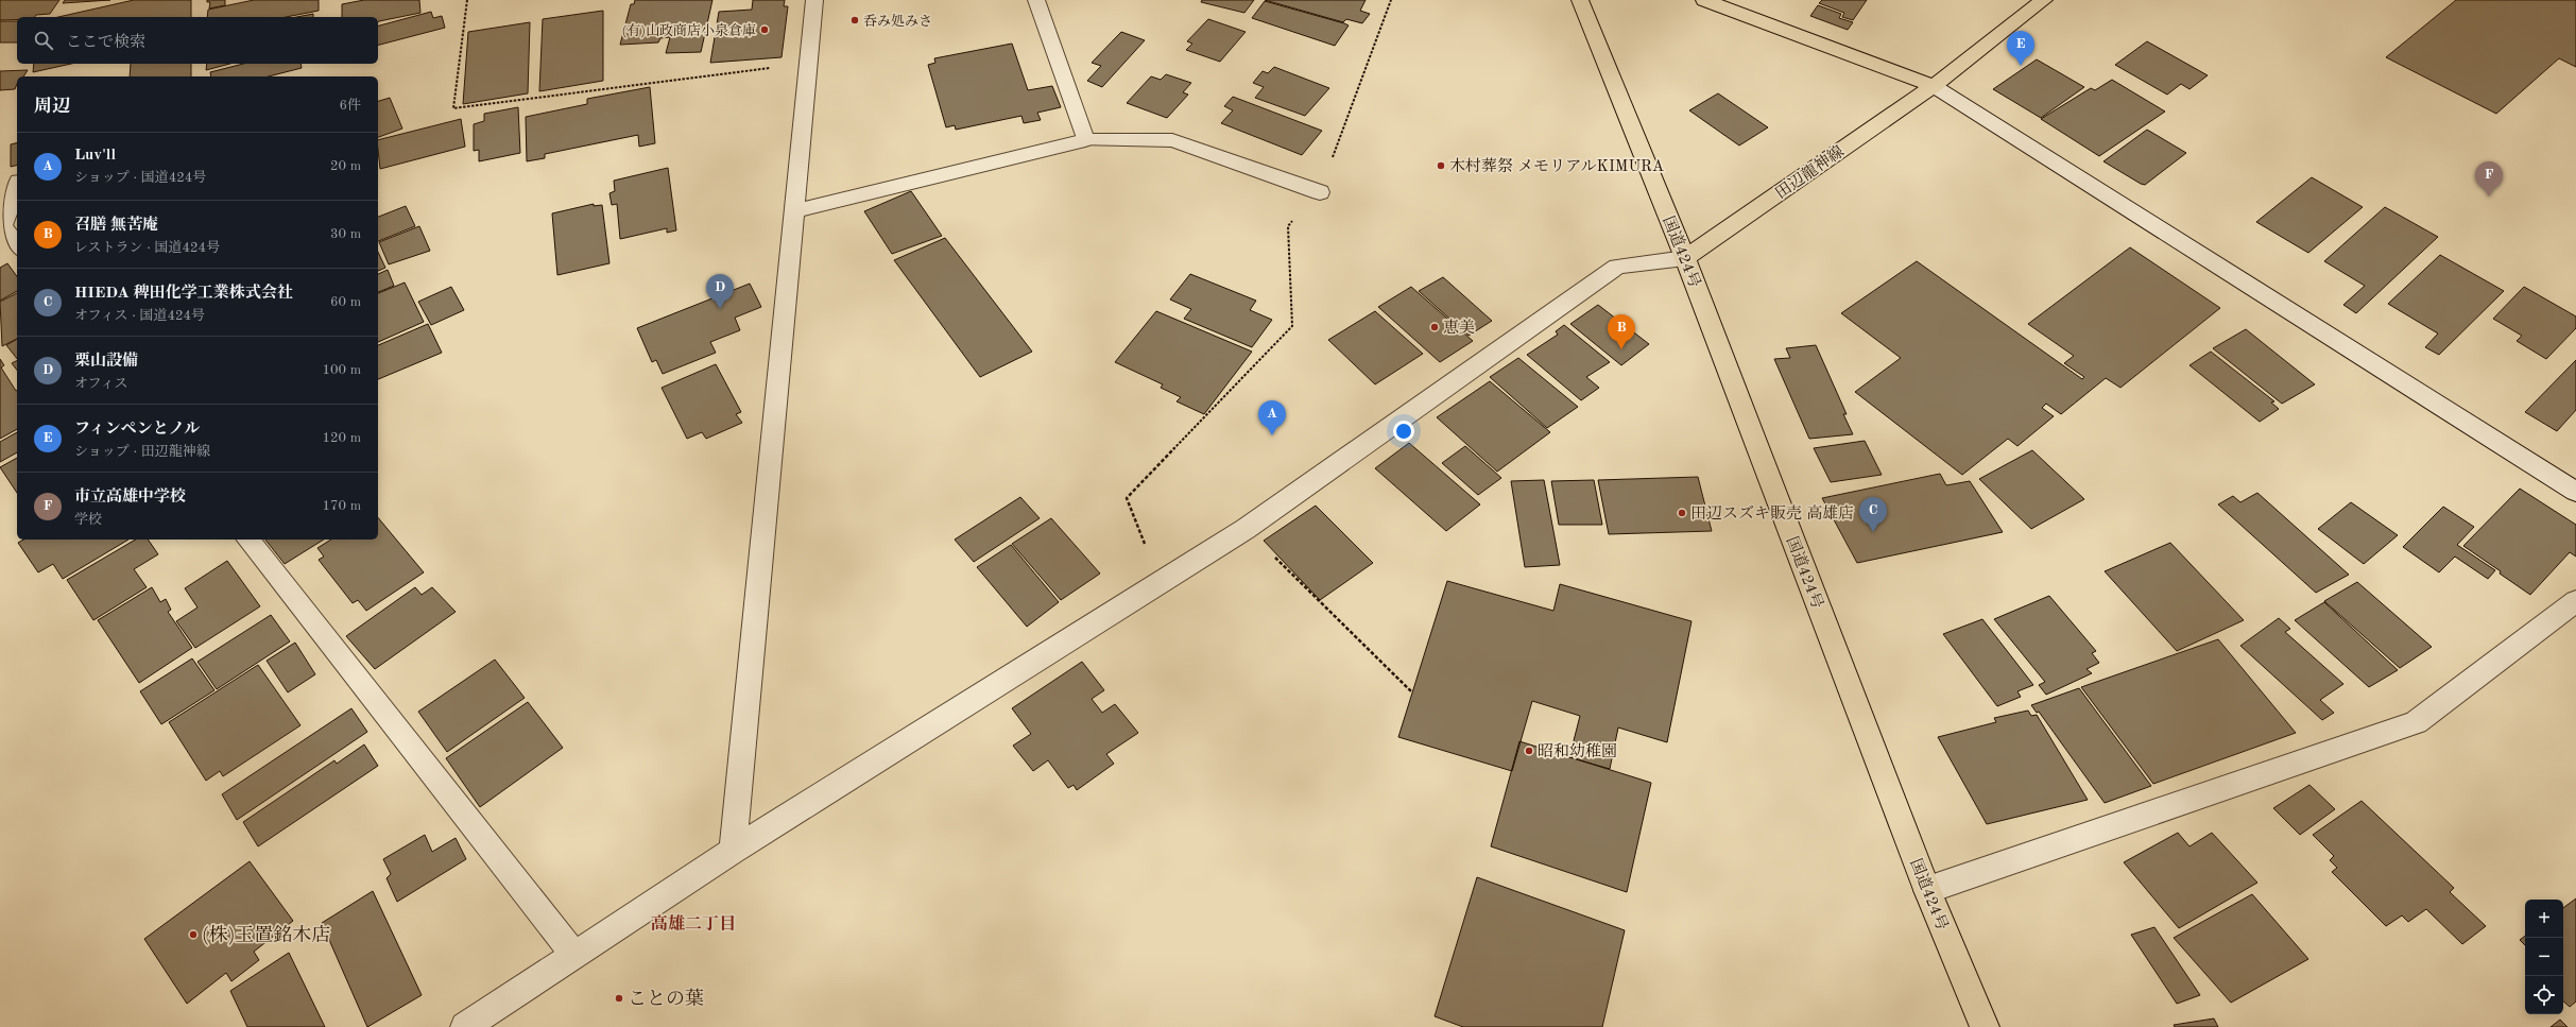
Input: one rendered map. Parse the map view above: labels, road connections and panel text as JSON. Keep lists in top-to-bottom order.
{
  "streets": {
    "main road": ["田辺龍神線", "国道424号"]
  },
  "crossings": [
    ["田辺龍神線", "国道424号"]
  ],
  "districts": ["高雄二丁目"],
  "places": [
    "呑み処みさ",
    "(有)山政商店小泉倉庫",
    "木村葬祭 メモリアルKIMURA",
    "恵美",
    "田辺スズキ販売 高雄店",
    "昭和幼稚園",
    "(株)玉置銘木店",
    "ことの葉"
  ],
  "page": {
    "search": "ここで検索",
    "pins": [
      "E",
      "F",
      "D",
      "B",
      "A",
      "C"
    ],
    "heading": ["周辺", "6件"],
    "list": [
      {
        "mark": "A",
        "name": "Luv'll",
        "note": "ショップ · 国道424号",
        "value": "20 m"
      },
      {
        "mark": "B",
        "name": "召膳 無苦庵",
        "note": "レストラン · 国道424号",
        "value": "30 m"
      },
      {
        "mark": "C",
        "name": "HIEDA 稗田化学工業株式会社",
        "note": "オフィス · 国道424号",
        "value": "60 m"
      },
      {
        "mark": "D",
        "name": "栗山設備",
        "note": "オフィス",
        "value": "100 m"
      },
      {
        "mark": "E",
        "name": "フィンペンとノル",
        "note": "ショップ · 田辺龍神線",
        "value": "120 m"
      },
      {
        "mark": "F",
        "name": "市立高雄中学校",
        "note": "学校",
        "value": "170 m"
      }
    ],
    "map_buttons": ["+", "−"]
  }
}
